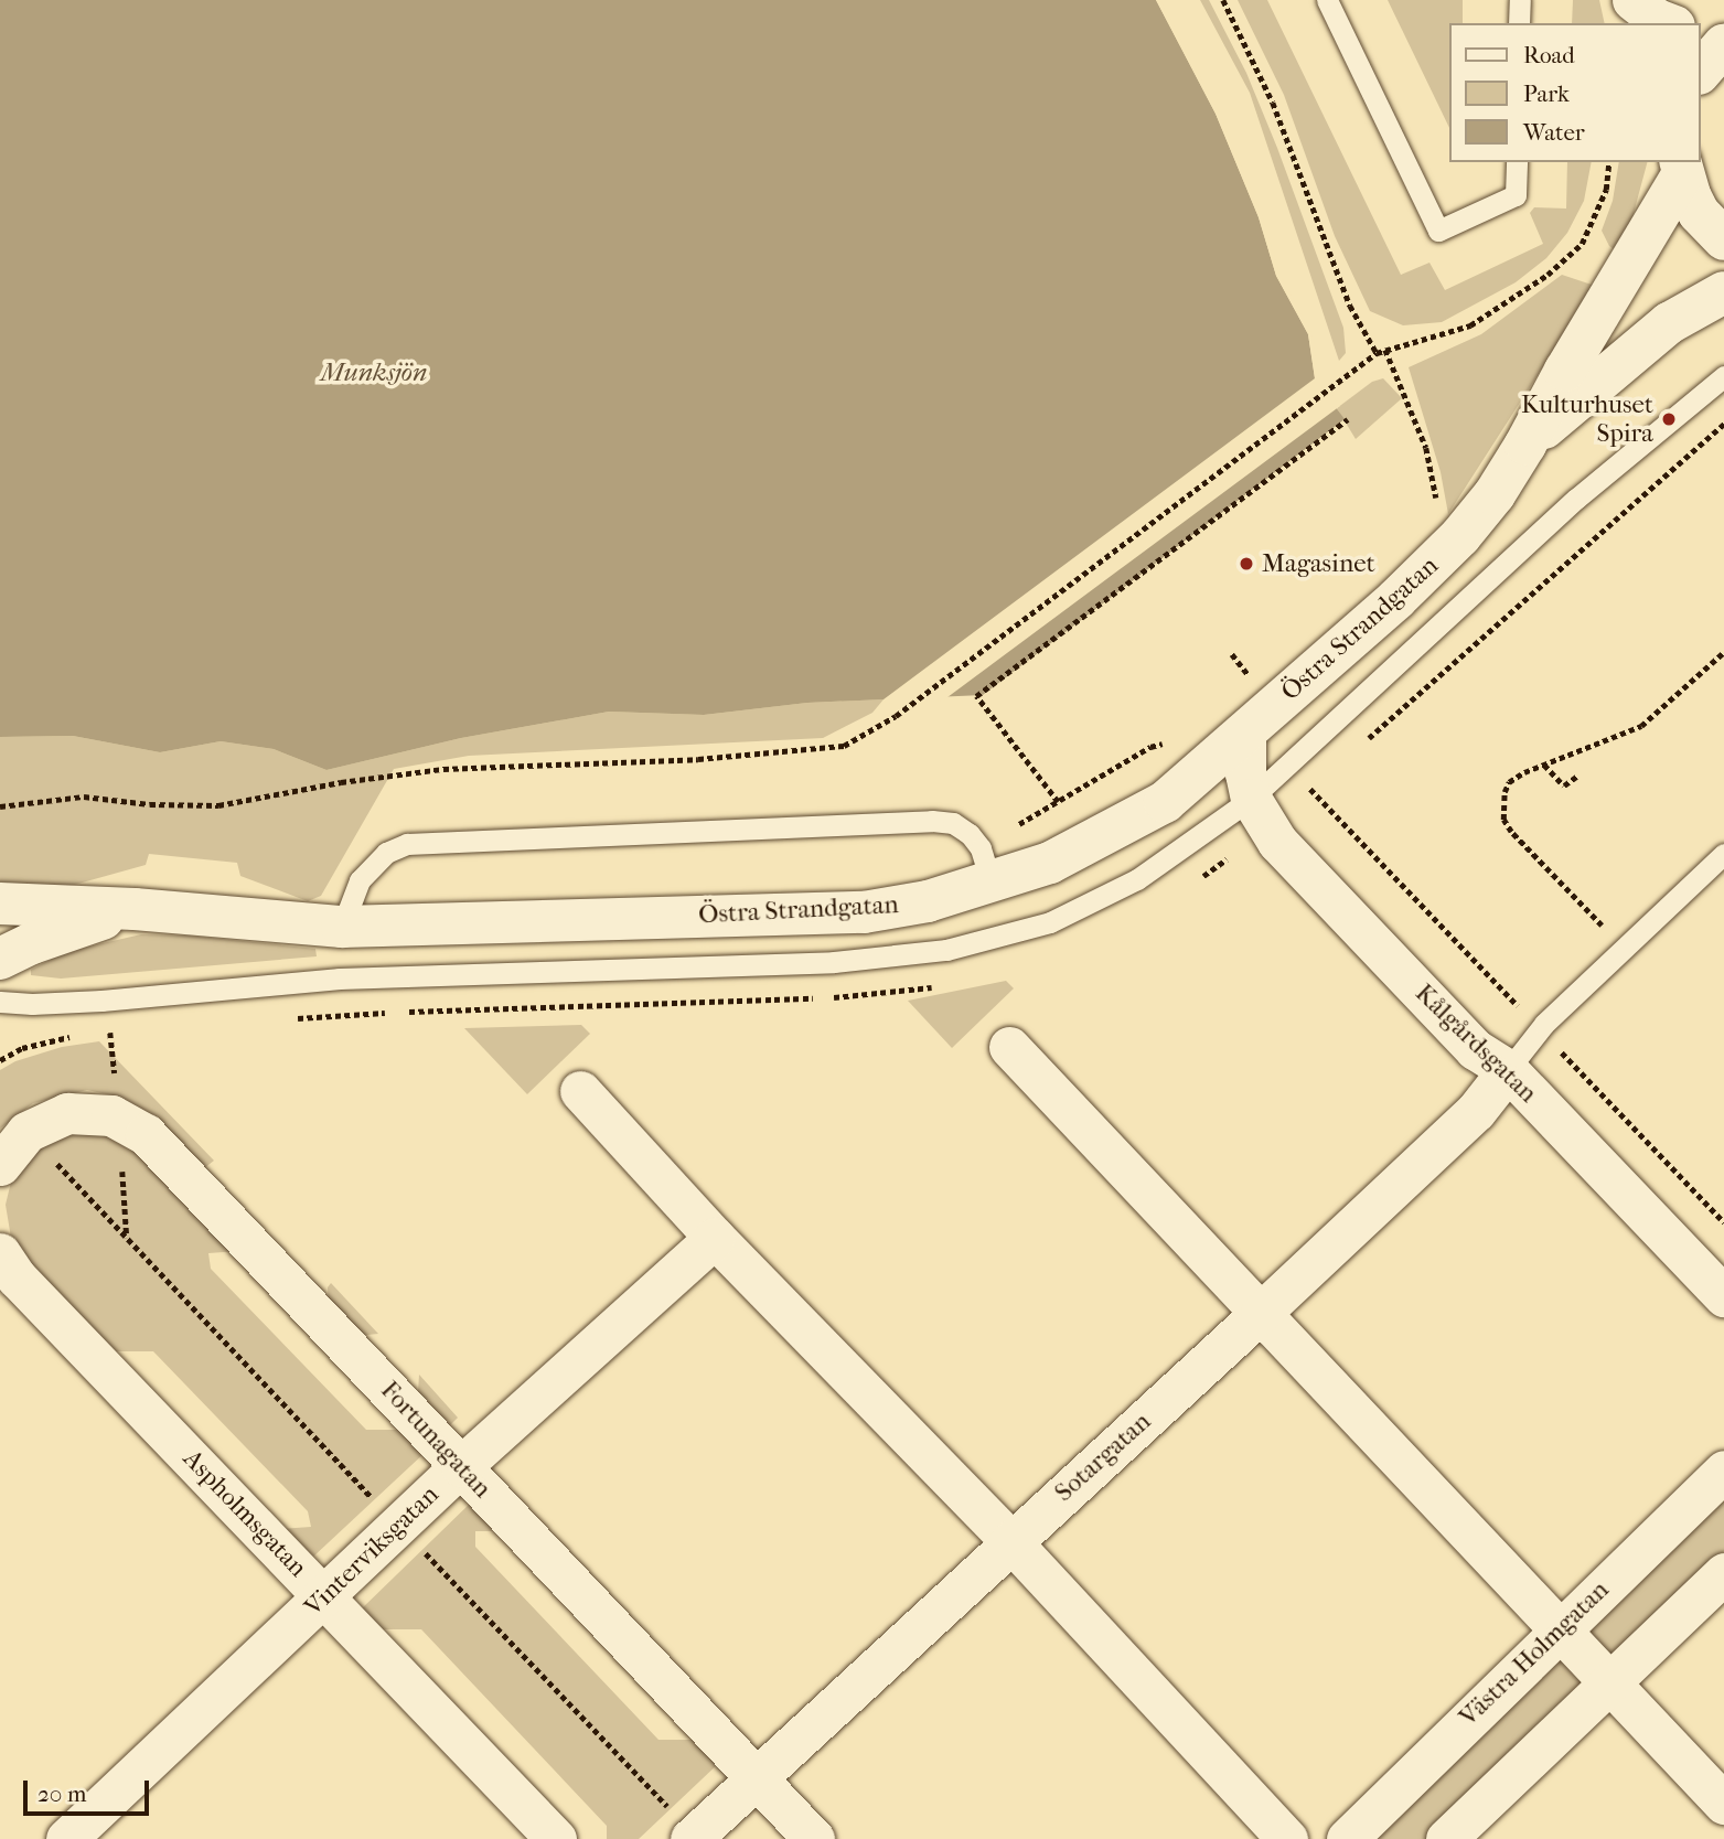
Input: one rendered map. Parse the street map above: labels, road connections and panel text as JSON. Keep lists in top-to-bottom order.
{
  "streets": {
    "main road": ["Östra Strandgatan"],
    "street": [
      "Kålgårdsgatan",
      "Fortunagatan",
      "Sotargatan",
      "Aspholmsgatan",
      "Vinterviksgatan",
      "Västra Holmgatan"
    ]
  },
  "crossings": [
    ["Kålgårdsgatan", "Sotargatan"],
    ["Fortunagatan", "Sotargatan"],
    ["Fortunagatan", "Vinterviksgatan"],
    ["Aspholmsgatan", "Vinterviksgatan"]
  ],
  "water": ["Munksjön"],
  "places": ["Kulturhuset Spira", "Magasinet"],
  "legend": ["Road", "Park", "Water"],
  "scale_bar": "20 m"
}
